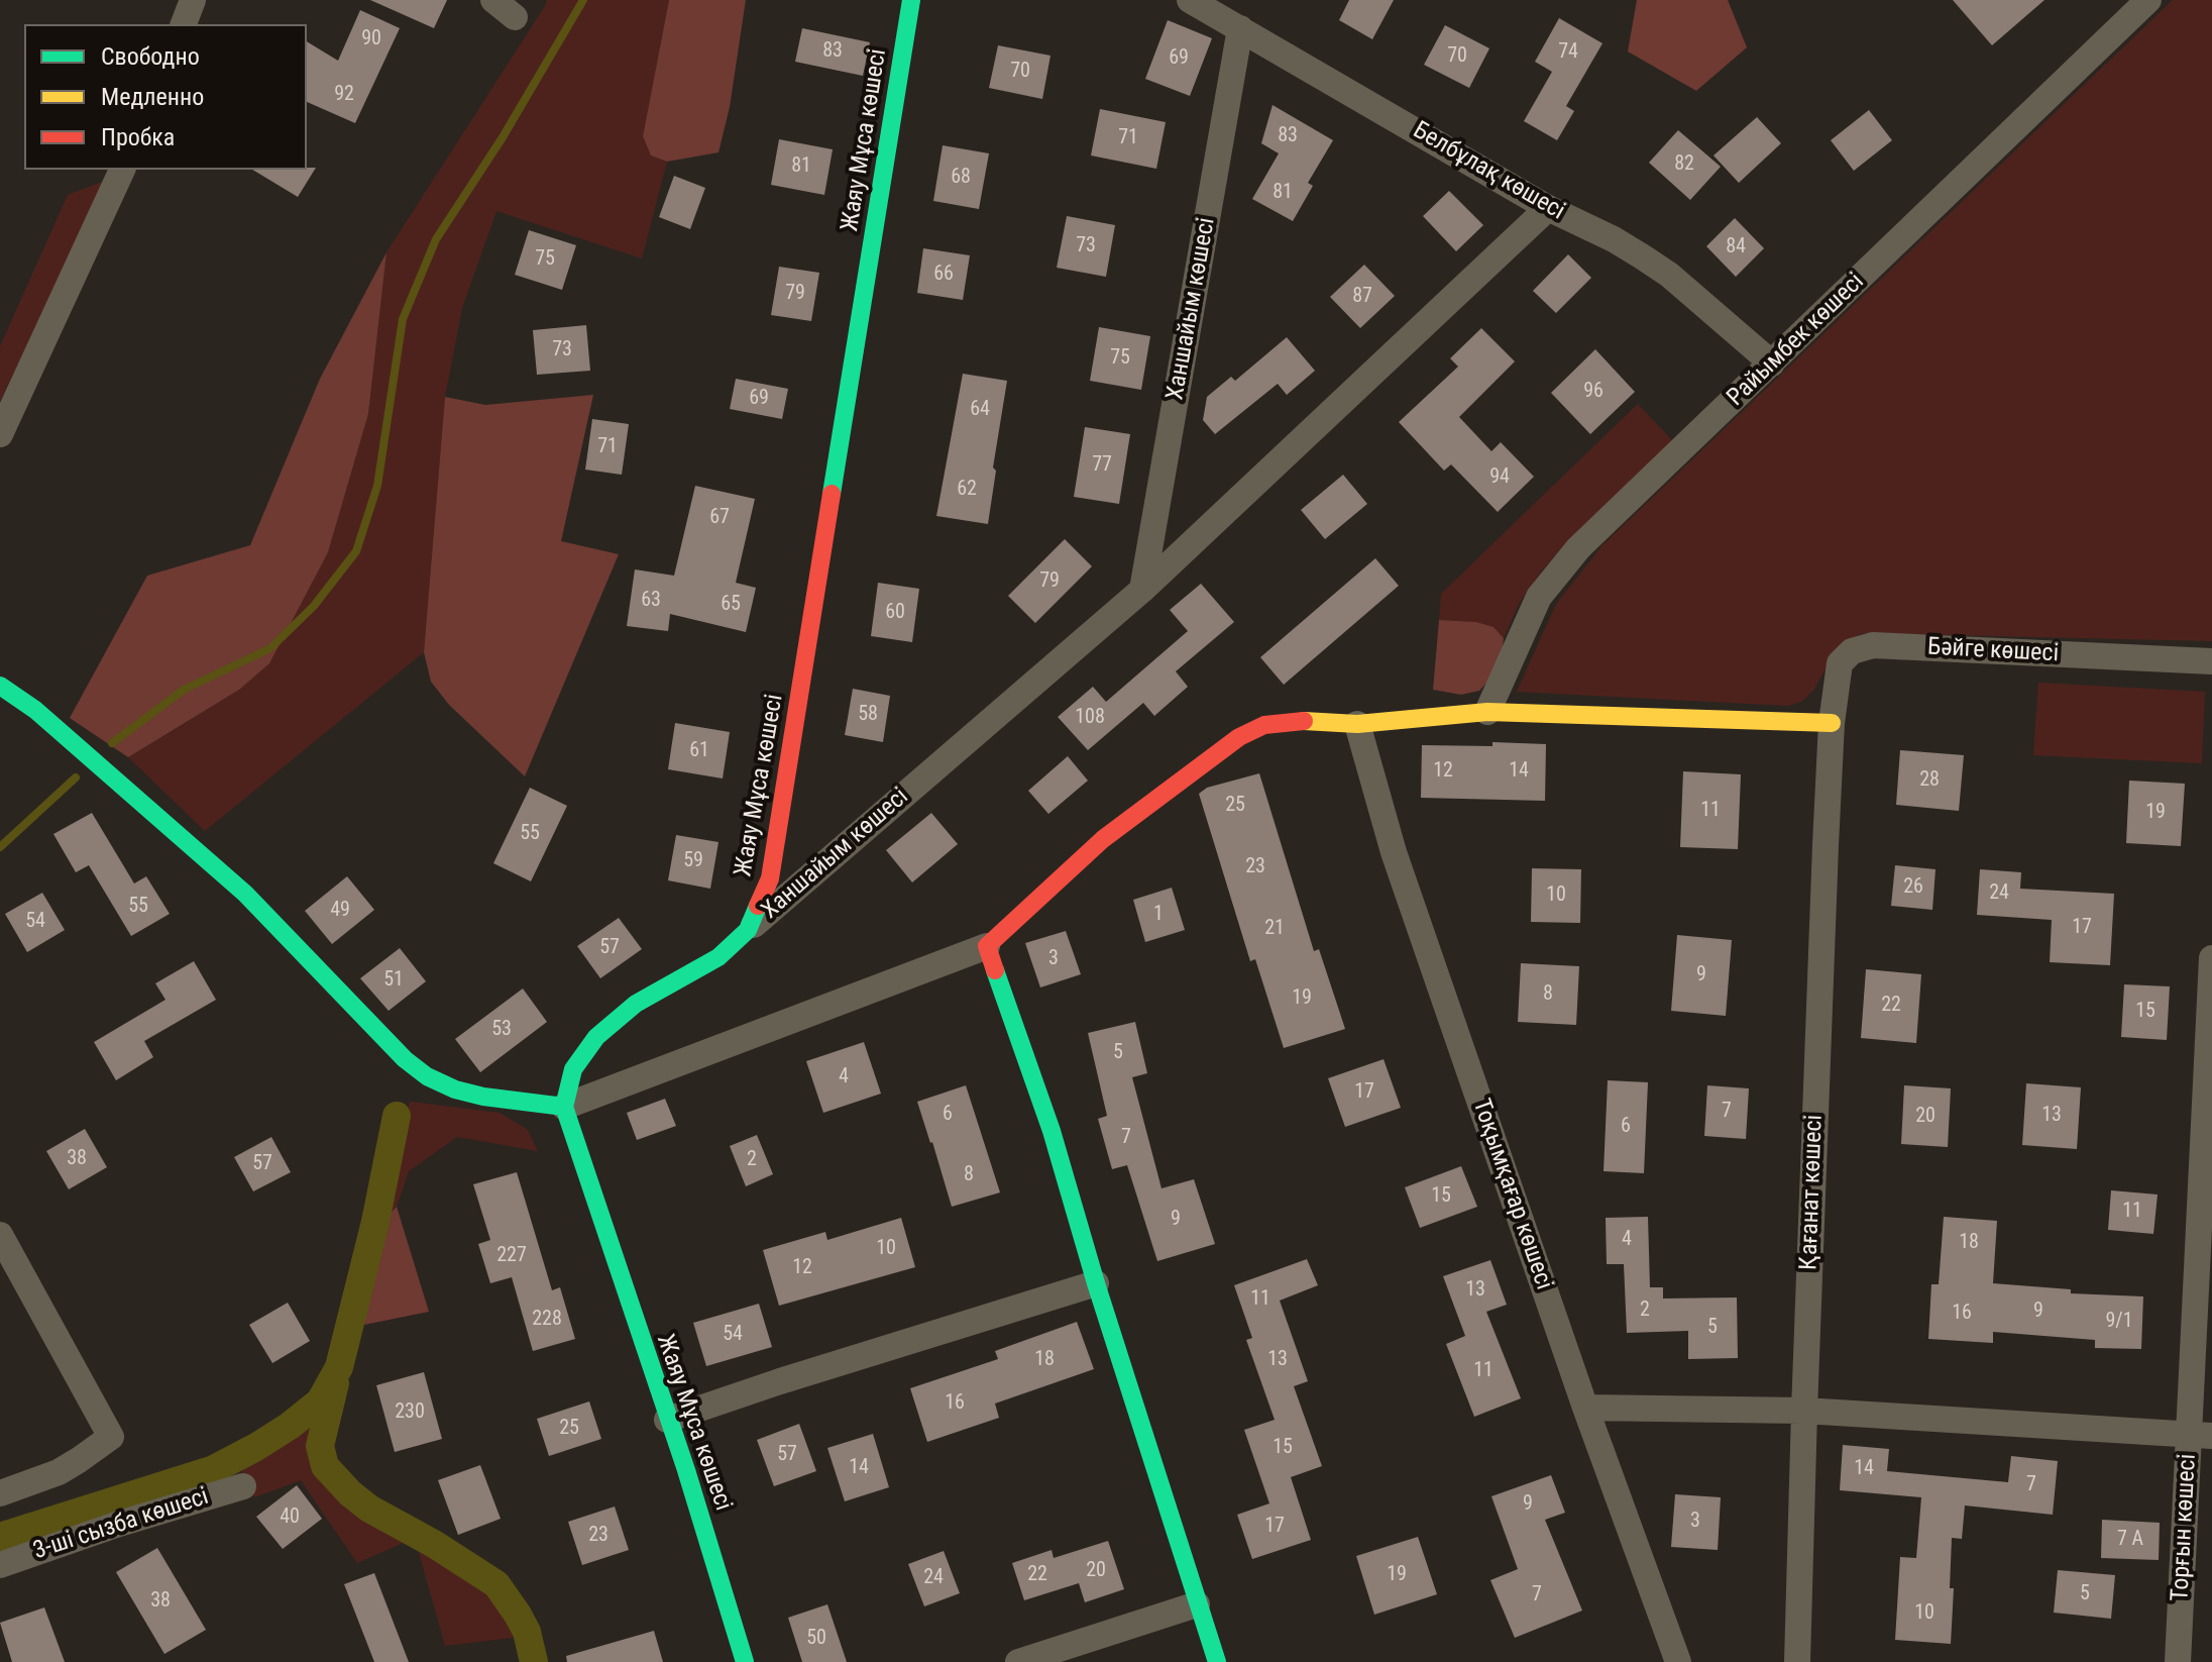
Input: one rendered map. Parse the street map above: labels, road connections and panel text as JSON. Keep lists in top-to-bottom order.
{
  "streets": {
    "street": [
      "Жаяу Мұса көшесі",
      "Белбұлақ көшесі",
      "Ханшайым көшесі",
      "Райымбек көшесі",
      "Бәйге көшесі",
      "Қағанат көшесі",
      "Тоқымқағар көшесі",
      "3-ші сызба көшесі",
      "Торғын көшесі"
    ]
  },
  "crossings": [
    ["Жаяу Мұса көшесі", "Ханшайым көшесі"],
    ["Белбұлақ көшесі", "Ханшайым көшесі"],
    ["Белбұлақ көшесі", "Райымбек көшесі"],
    ["Бәйге көшесі", "Қағанат көшесі"]
  ],
  "house_numbers": [
    "90",
    "83",
    "74",
    "70",
    "69",
    "70",
    "92",
    "83",
    "71",
    "82",
    "81",
    "68",
    "81",
    "73",
    "84",
    "75",
    "66",
    "79",
    "87",
    "73",
    "75",
    "96",
    "69",
    "64",
    "71",
    "77",
    "94",
    "62",
    "67",
    "79",
    "63",
    "65",
    "60",
    "58",
    "108",
    "61",
    "12",
    "14",
    "28",
    "25",
    "11",
    "19",
    "55",
    "59",
    "23",
    "26",
    "24",
    "10",
    "55",
    "49",
    "1",
    "54",
    "17",
    "21",
    "57",
    "3",
    "9",
    "51",
    "8",
    "19",
    "22",
    "15",
    "53",
    "5",
    "4",
    "17",
    "7",
    "6",
    "13",
    "20",
    "6",
    "7",
    "38",
    "2",
    "57",
    "8",
    "15",
    "11",
    "9",
    "4",
    "18",
    "10",
    "227",
    "12",
    "13",
    "11",
    "2",
    "9",
    "16",
    "228",
    "9/1",
    "5",
    "54",
    "18",
    "13",
    "11",
    "16",
    "230",
    "25",
    "15",
    "57",
    "14",
    "14",
    "7",
    "9",
    "40",
    "3",
    "17",
    "23",
    "7 А",
    "20",
    "22",
    "19",
    "24",
    "5",
    "7",
    "38",
    "10",
    "50"
  ],
  "legend": ["Свободно", "Медленно", "Пробка"]
}
